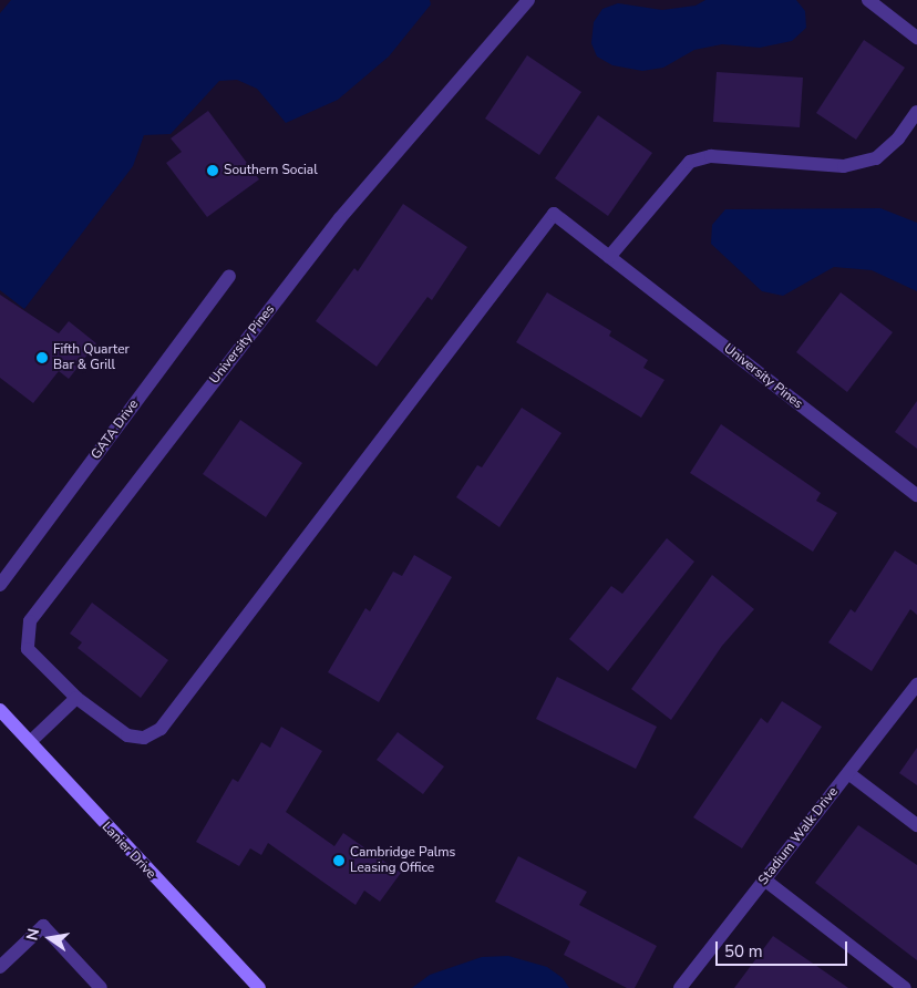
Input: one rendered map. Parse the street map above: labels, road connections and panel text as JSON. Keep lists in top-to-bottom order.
{
  "streets": {
    "street": [
      "University Pines",
      "GATA Drive",
      "Stadium Walk Drive",
      "Lanier Drive"
    ]
  },
  "places": ["Southern Social", "Fifth Quarter Bar & Grill", "Cambridge Palms Leasing Office"],
  "scale_bar": "50 m",
  "north": "left"
}
